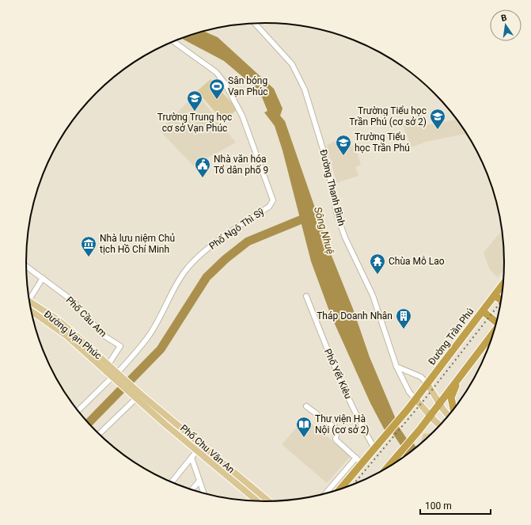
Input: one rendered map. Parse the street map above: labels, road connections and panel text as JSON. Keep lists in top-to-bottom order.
{
  "streets": {
    "highway": ["Đường Trần Phú"],
    "main road": ["Đường Vạn Phúc", "Phố Chu Văn An"],
    "street": [
      "Đường Thanh Bình",
      "Phố Ngô Thì Sỹ",
      "Phố Cầu Am",
      "Phố Yết Kiêu"
    ]
  },
  "crossings": [
    ["Đường Thanh Bình", "Đường Trần Phú"],
    ["Phố Ngô Thì Sỹ", "Đường Vạn Phúc"],
    ["Phố Cầu Am", "Đường Vạn Phúc"],
    ["Đường Vạn Phúc", "Phố Chu Văn An"],
    ["Đường Trần Phú", "Phố Yết Kiêu"]
  ],
  "water": ["Sông Nhuệ"],
  "places": {
    "sports": ["Sân bóng Vạn Phúc"],
    "school or university": ["Trường Trung học cơ sở Vạn Phúc", "Trường Tiểu học Trần Phú (cơ sở 2)", "Trường Tiểu học Trần Phú"],
    "public building": ["Nhà văn hóa Tổ dân phố 9"],
    "museum": ["Nhà lưu niệm Chủ tịch Hồ Chí Minh"],
    "temple": ["Chùa Mỗ Lao"],
    "building": ["Tháp Doanh Nhân"],
    "library": ["Thư viện Hà Nội (cơ sở 2)"]
  },
  "scale_bar": "100 m",
  "north": "top"
}
